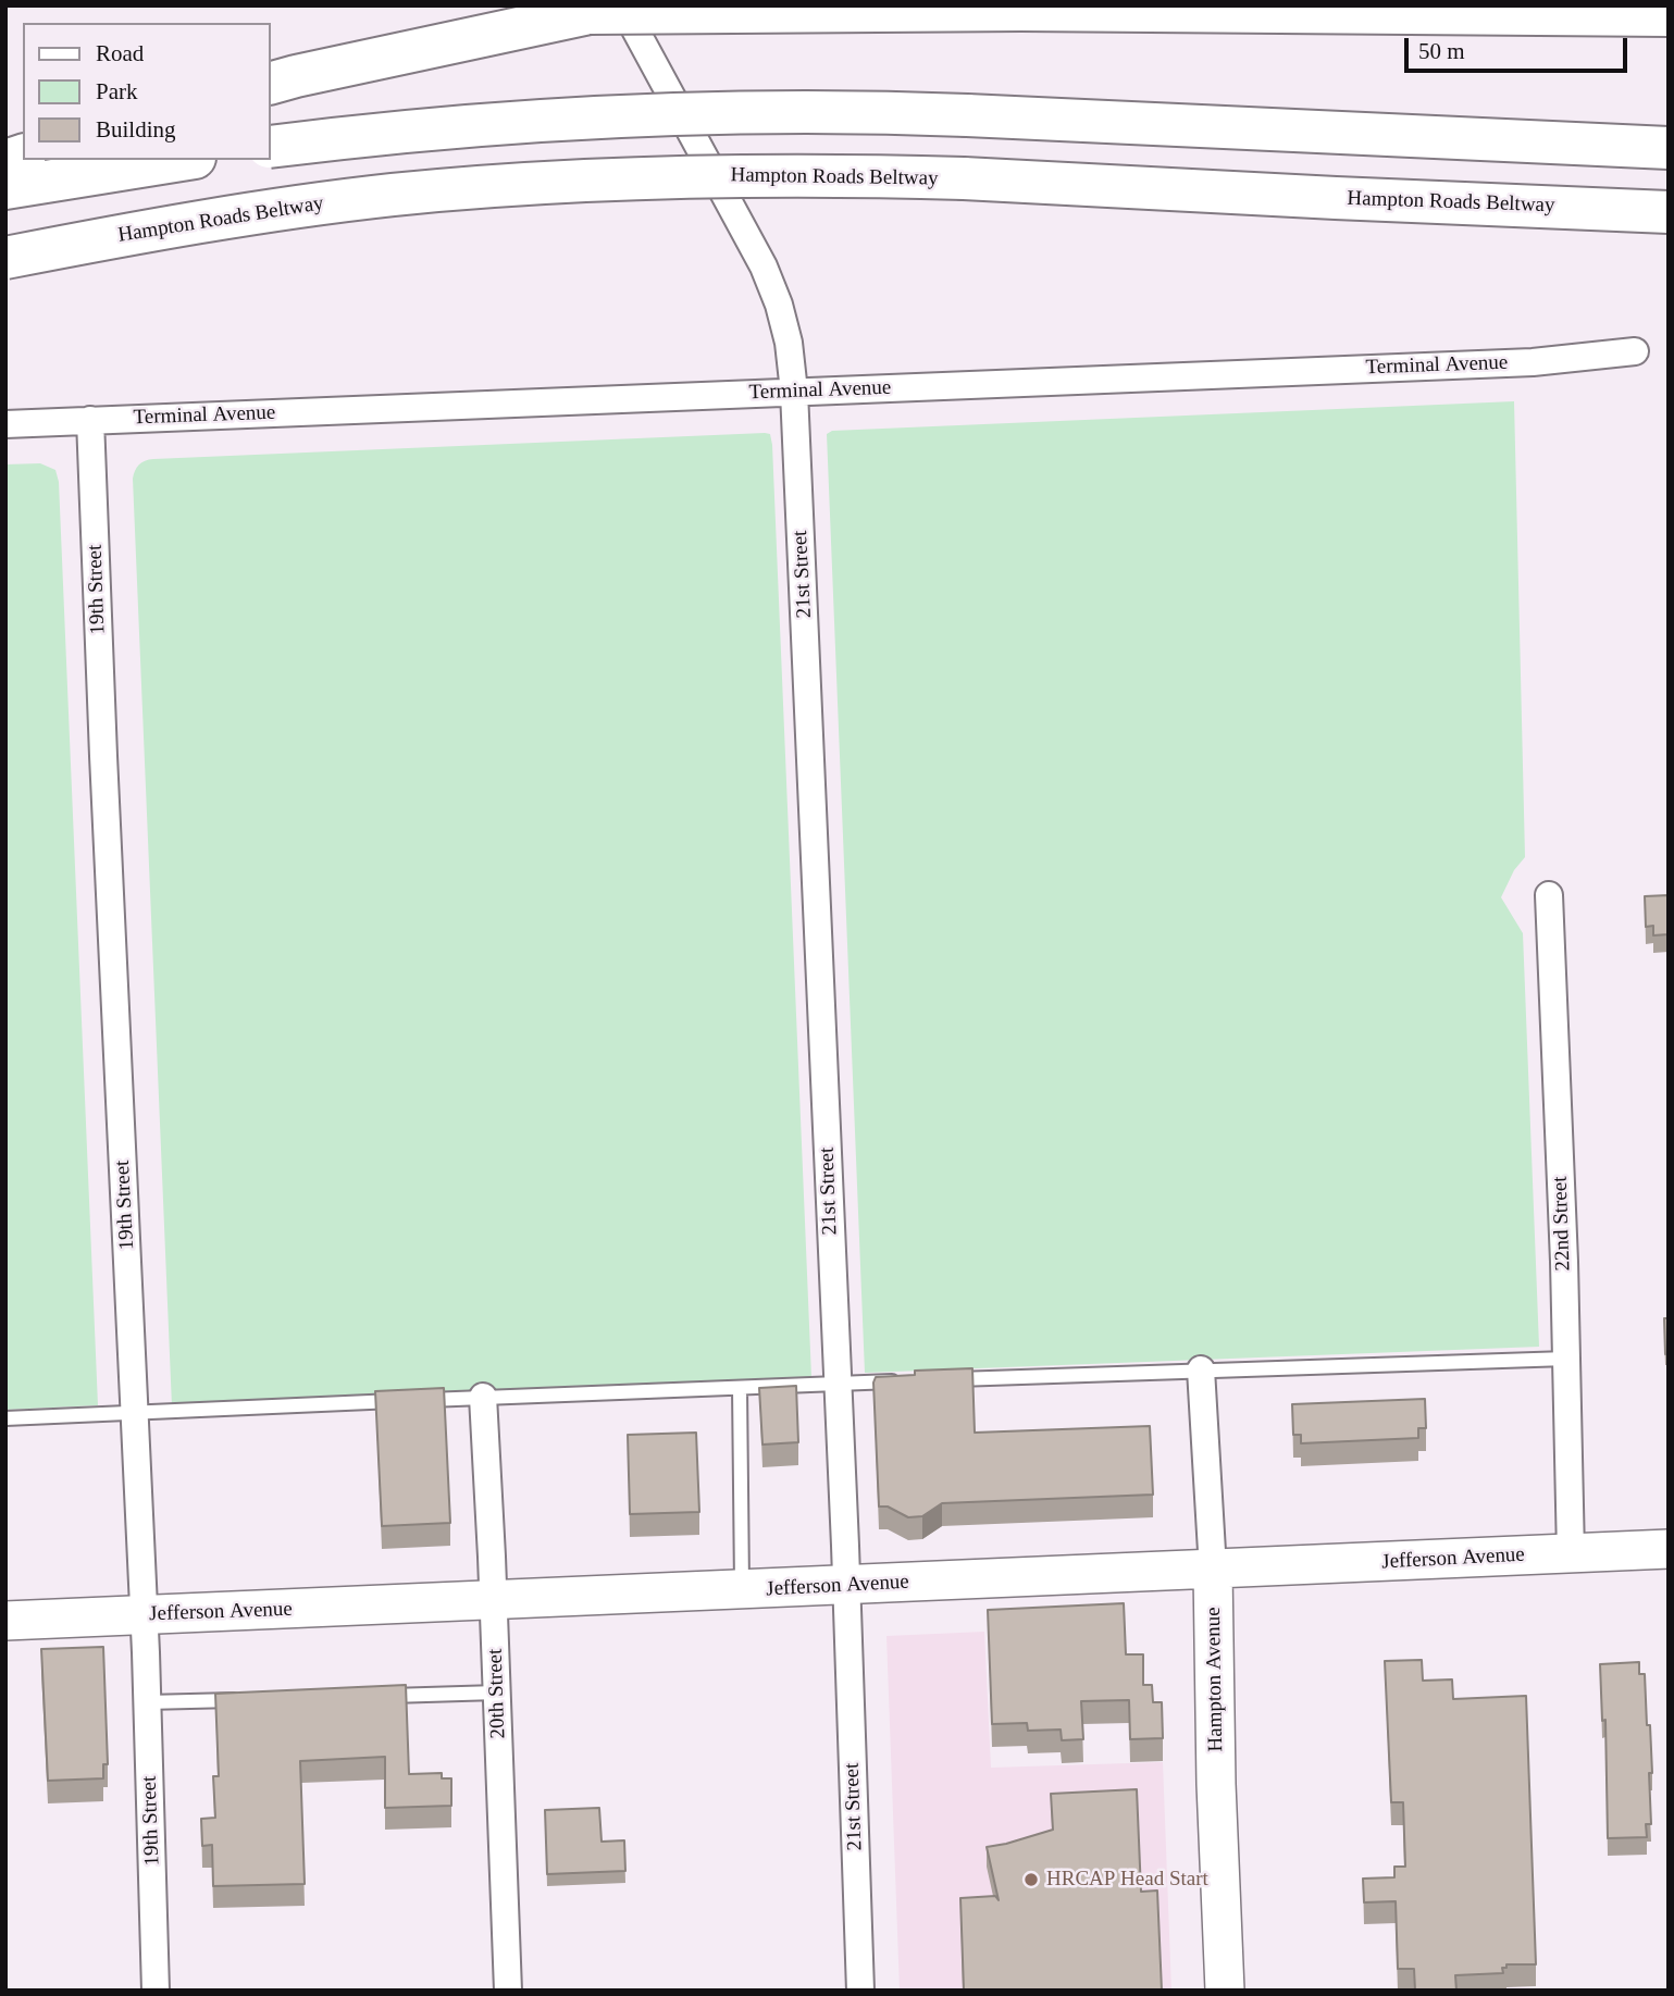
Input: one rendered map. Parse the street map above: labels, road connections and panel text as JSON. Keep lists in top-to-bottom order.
{
  "streets": {
    "highway": ["Hampton Roads Beltway"],
    "main road": ["Jefferson Avenue", "Hampton Avenue"],
    "street": [
      "Terminal Avenue",
      "21st Street",
      "19th Street",
      "22nd Street",
      "20th Street"
    ]
  },
  "crossings": [
    ["Terminal Avenue", "21st Street"],
    ["Terminal Avenue", "19th Street"],
    ["21st Street", "Jefferson Avenue"],
    ["19th Street", "Jefferson Avenue"],
    ["22nd Street", "Jefferson Avenue"],
    ["Jefferson Avenue", "Hampton Avenue"],
    ["Jefferson Avenue", "20th Street"]
  ],
  "places": ["HRCAP Head Start"],
  "legend": ["Road", "Park", "Building"],
  "scale_bar": "50 m"
}
